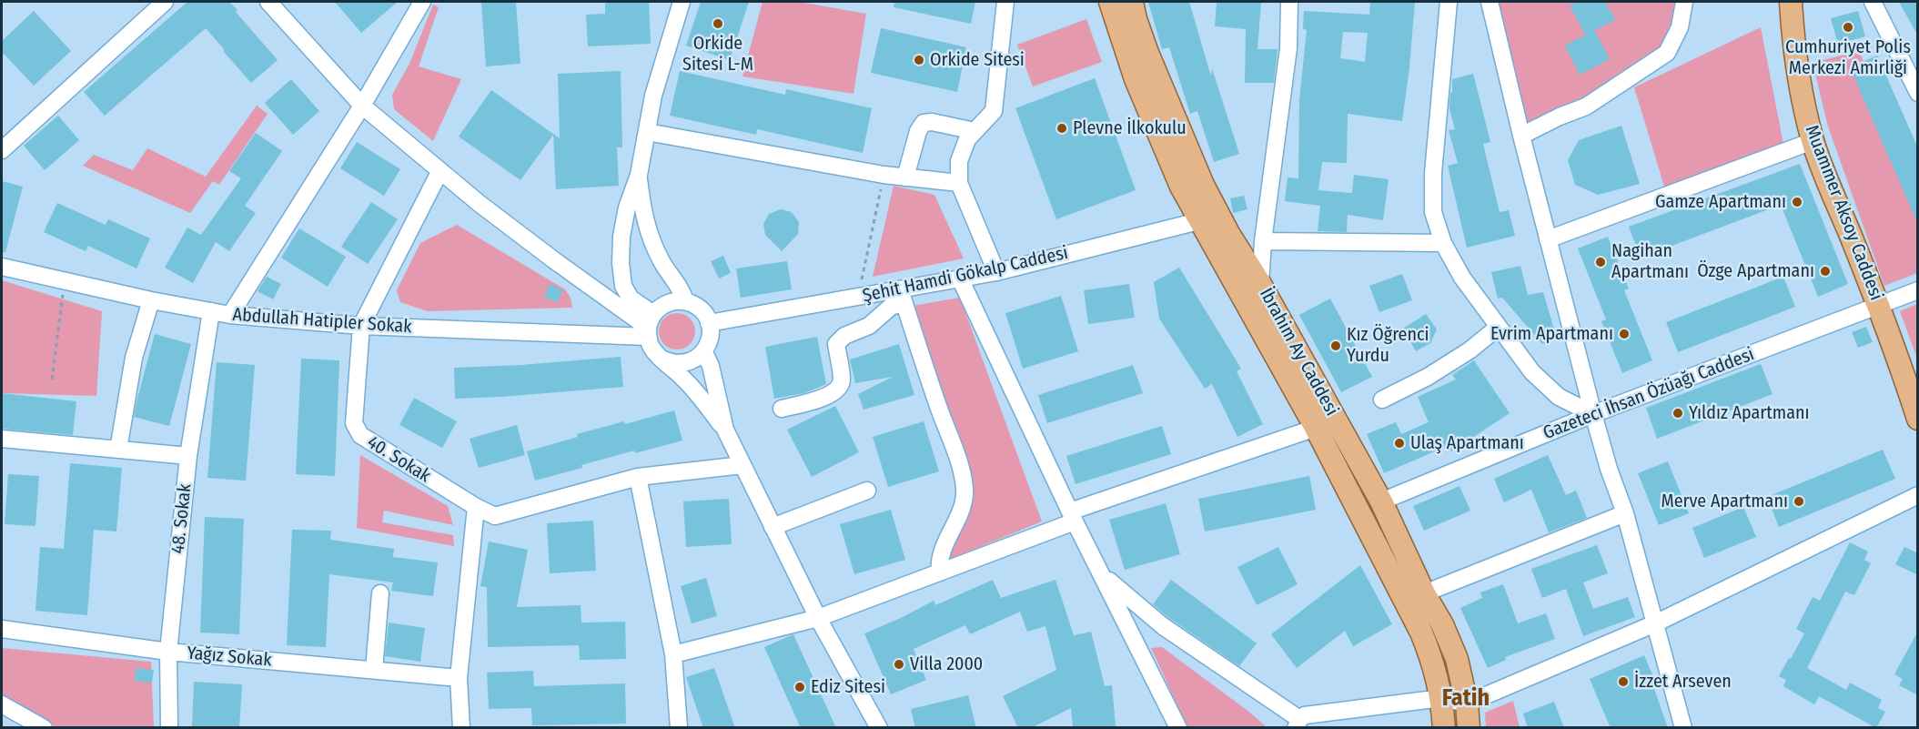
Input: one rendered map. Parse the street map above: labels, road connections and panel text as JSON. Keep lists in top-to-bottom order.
{
  "streets": {
    "main road": ["Muammer Aksoy Caddesi", "İbrahim Ay Caddesi"],
    "street": [
      "Şehit Hamdi Gökalp Caddesi",
      "Abdullah Hatipler Sokak",
      "Gazeteci İhsan Özüağı Caddesi",
      "40. Sokak",
      "48. Sokak",
      "Yağız Sokak"
    ]
  },
  "crossings": [
    ["Muammer Aksoy Caddesi", "Gazeteci İhsan Özüağı Caddesi"],
    ["Şehit Hamdi Gökalp Caddesi", "Abdullah Hatipler Sokak"],
    ["Şehit Hamdi Gökalp Caddesi", "İbrahim Ay Caddesi"],
    ["Abdullah Hatipler Sokak", "40. Sokak"],
    ["Abdullah Hatipler Sokak", "48. Sokak"],
    ["İbrahim Ay Caddesi", "Gazeteci İhsan Özüağı Caddesi"],
    ["48. Sokak", "Yağız Sokak"]
  ],
  "districts": ["Fatih"],
  "places": [
    "Orkide Sitesi L-M",
    "Cumhuriyet Polis Merkezi Amirliği",
    "Orkide Sitesi",
    "Plevne İlkokulu",
    "Gamze Apartmanı",
    "Nagihan Apartmanı",
    "Özge Apartmanı",
    "Evrim Apartmanı",
    "Kız Öğrenci Yurdu",
    "Yıldız Apartmanı",
    "Ulaş Apartmanı",
    "Merve Apartmanı",
    "Villa 2000",
    "İzzet Arseven",
    "Ediz Sitesi"
  ]
}
